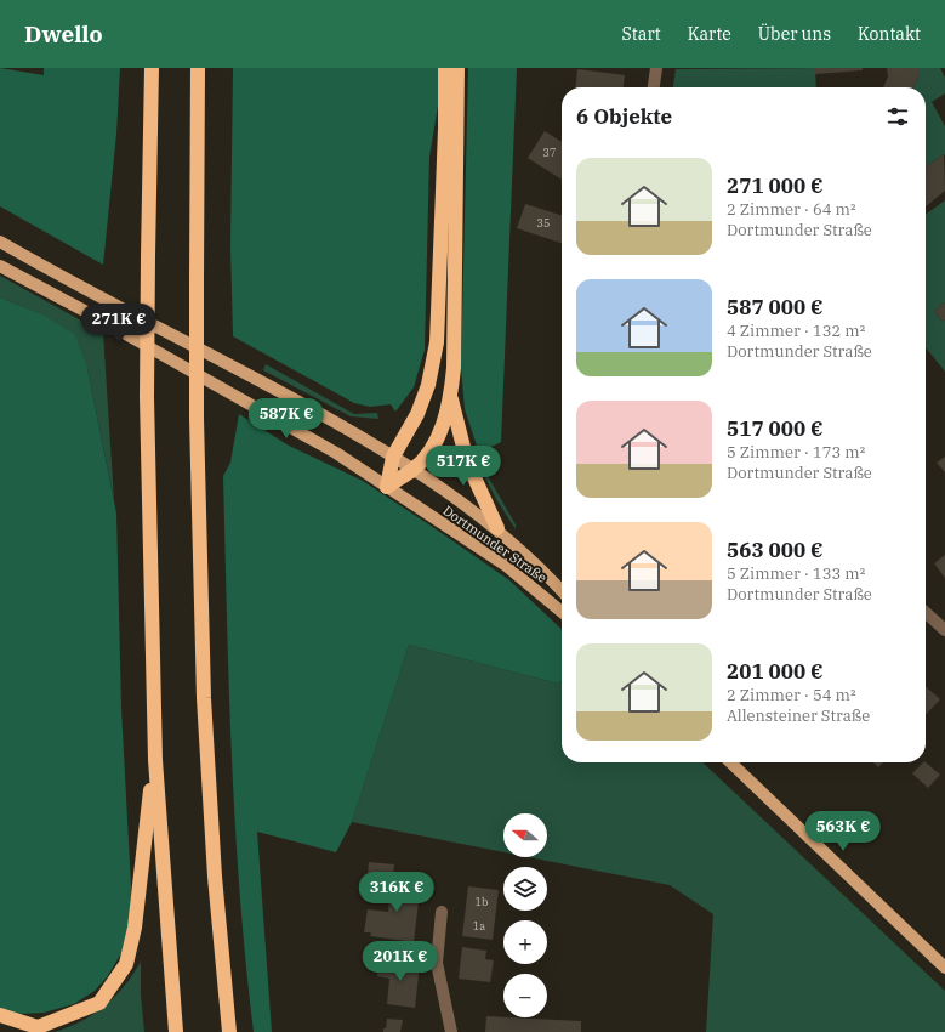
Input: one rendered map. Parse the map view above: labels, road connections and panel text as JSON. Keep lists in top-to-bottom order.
{
  "streets": {
    "main road": ["Dortmunder Straße"]
  },
  "house_numbers": [
    "37",
    "35",
    "1b",
    "1a"
  ],
  "north": "left",
  "page": {
    "header": "Dwello",
    "nav": [
      "Start",
      "Karte",
      "Über uns",
      "Kontakt"
    ],
    "heading": "6 Objekte",
    "list": [
      {
        "name": "271 000 €",
        "note": "2 Zimmer · 64 m² · Dortmunder Straße"
      },
      {
        "name": "587 000 €",
        "note": "4 Zimmer · 132 m² · Dortmunder Straße"
      },
      {
        "name": "517 000 €",
        "note": "5 Zimmer · 173 m² · Dortmunder Straße"
      },
      {
        "name": "563 000 €",
        "note": "5 Zimmer · 133 m² · Dortmunder Straße"
      },
      {
        "name": "201 000 €",
        "note": "2 Zimmer · 54 m² · Allensteiner Straße"
      }
    ],
    "price": [
      "271K €",
      "587K €",
      "517K €",
      "563K €",
      "316K €",
      "201K €"
    ],
    "map_buttons": ["+", "−"]
  }
}
